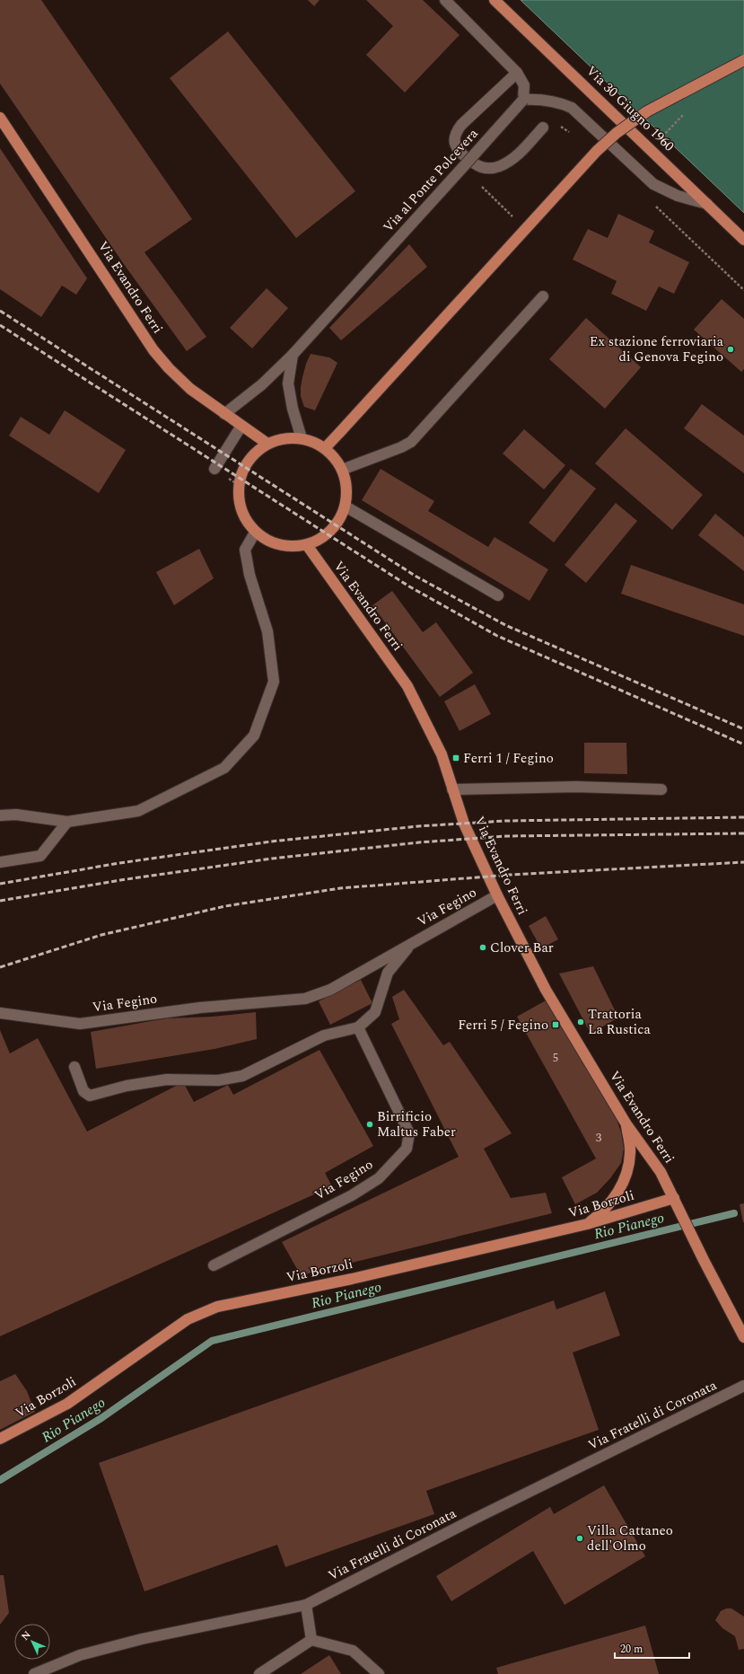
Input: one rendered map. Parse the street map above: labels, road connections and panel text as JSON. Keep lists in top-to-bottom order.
{
  "streets": {
    "main road": ["Via 30 Giugno 1960", "Via Evandro Ferri", "Via Borzoli"],
    "street": ["Via al Ponte Polcevera", "Via Fegino", "Via Fratelli di Coronata"]
  },
  "crossings": [
    ["Via al Ponte Polcevera", "Via Evandro Ferri"],
    ["Via Evandro Ferri", "Via Fegino"],
    ["Via Evandro Ferri", "Via Borzoli"]
  ],
  "water": ["Rio Pianego"],
  "places": {
    "other": [
      "Ex stazione ferroviaria di Genova Fegino",
      "Clover Bar",
      "Trattoria La Rustica",
      "Birrificio Maltus Faber",
      "Villa Cattaneo dell'Olmo"
    ],
    "transit": ["Ferri 1 / Fegino", "Ferri 5 / Fegino"]
  },
  "house_numbers": ["5", "3"],
  "scale_bar": "20 m",
  "north": "top left"
}
